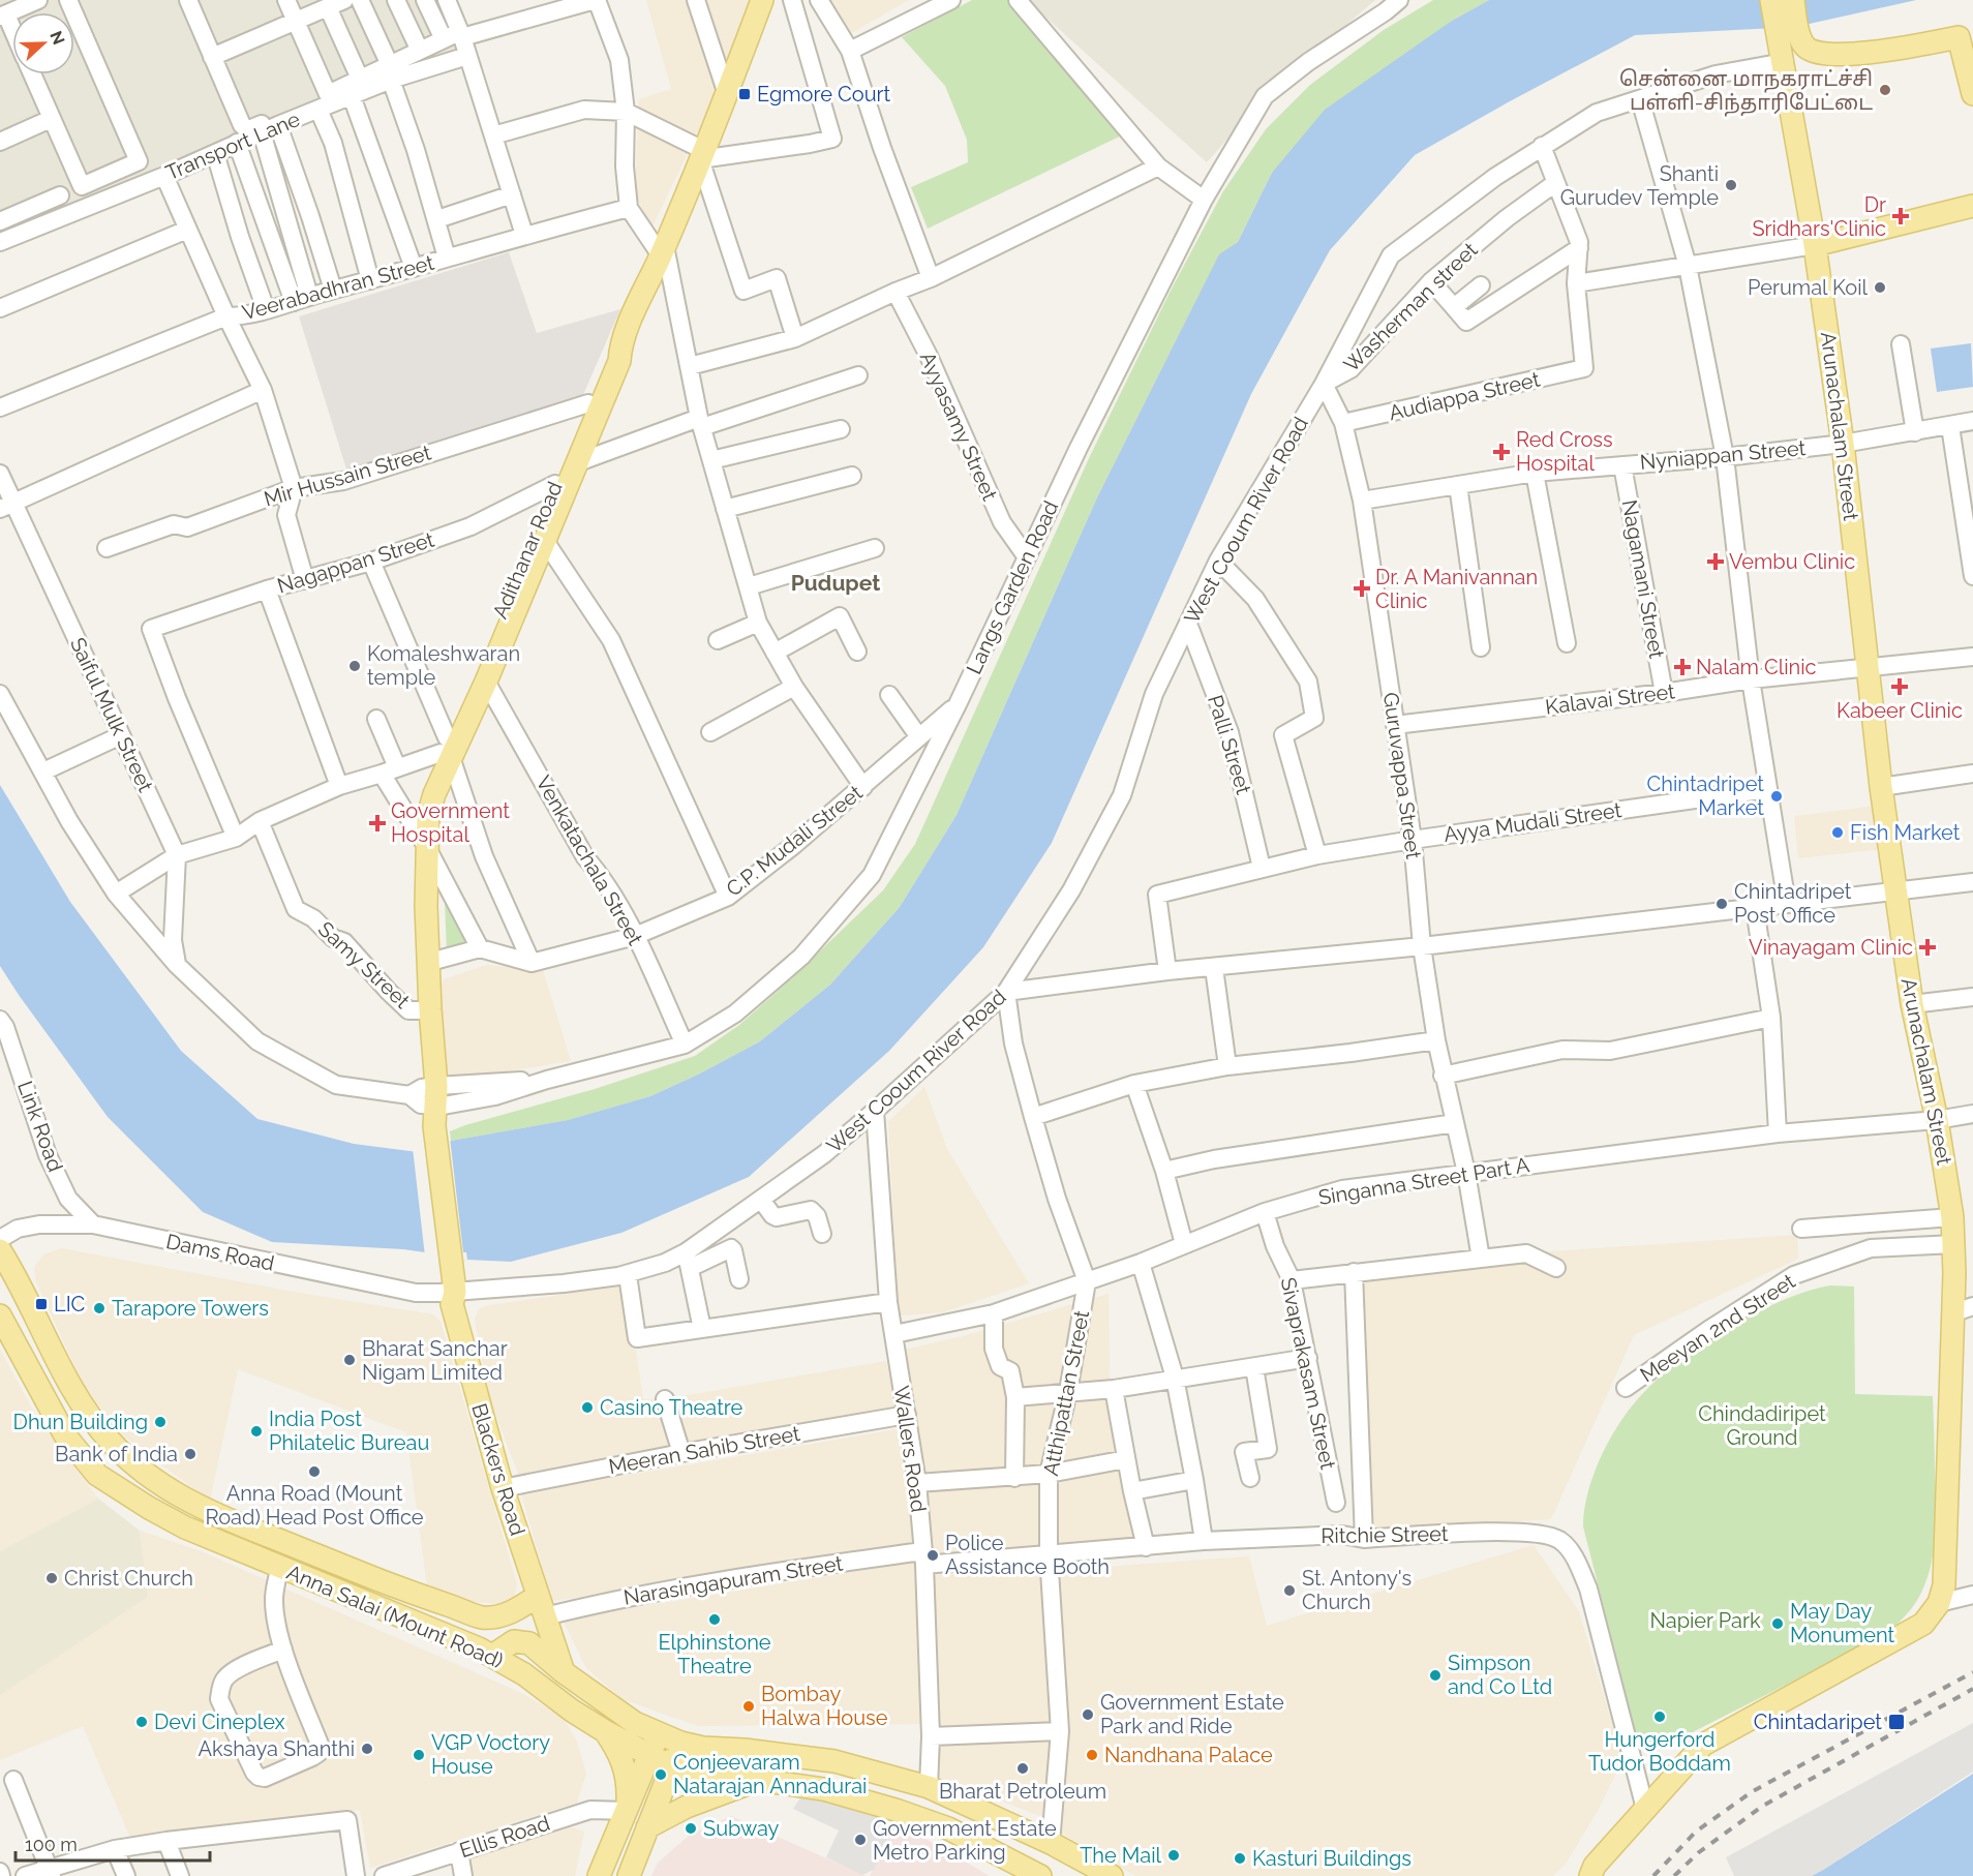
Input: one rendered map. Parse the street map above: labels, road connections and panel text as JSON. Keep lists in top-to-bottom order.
{
  "streets": {
    "main road": [
      "Arunachalam Street",
      "Adithanar Road",
      "Blackers Road",
      "Anna Salai (Mount Road)"
    ],
    "street": [
      "Transport Lane",
      "Veerabadhran Street",
      "Washerman street",
      "Audiappa Street",
      "Ayyasamy Street",
      "Nyniappan Street",
      "Mir Hussain Street",
      "West Cooum River Road",
      "Nagappan Street",
      "Nagamani Street",
      "Langs Garden Road",
      "Kalavai Street",
      "Saiful Mulk Street",
      "Palli Street",
      "Guruvappa Street",
      "Ayya Mudali Street",
      "C.P. Mudali Street",
      "Venkatachala Street",
      "Samy Street",
      "Link Road",
      "Singanna Street Part A",
      "Dams Road",
      "Meeyan 2nd Street",
      "Sivaprakasam Street",
      "Atthipattan Street",
      "Wallers Road",
      "Meeran Sahib Street",
      "Ritchie Street",
      "Narasingapuram Street",
      "Ellis Road"
    ]
  },
  "crossings": [
    ["Washerman street", "West Cooum River Road"],
    ["Washerman street", "Guruvappa Street"],
    ["Audiappa Street", "Guruvappa Street"],
    ["Ayyasamy Street", "Langs Garden Road"],
    ["Arunachalam Street", "Nyniappan Street"],
    ["Arunachalam Street", "West Cooum River Road"],
    ["Arunachalam Street", "Kalavai Street"],
    ["Arunachalam Street", "Singanna Street Part A"],
    ["Arunachalam Street", "Meeyan 2nd Street"],
    ["Arunachalam Street", "Ritchie Street"],
    ["Nyniappan Street", "Nagamani Street"],
    ["Nyniappan Street", "Guruvappa Street"],
    ["Mir Hussain Street", "Adithanar Road"],
    ["West Cooum River Road", "Palli Street"],
    ["West Cooum River Road", "Guruvappa Street"],
    ["West Cooum River Road", "Dams Road"],
    ["West Cooum River Road", "Atthipattan Street"],
    ["West Cooum River Road", "Wallers Road"],
    ["West Cooum River Road", "Blackers Road"],
    ["Adithanar Road", "Nagappan Street"],
    ["Adithanar Road", "Langs Garden Road"],
    ["Adithanar Road", "Venkatachala Street"],
    ["Adithanar Road", "Samy Street"],
    ["Adithanar Road", "Blackers Road"],
    ["Nagamani Street", "Kalavai Street"],
    ["Langs Garden Road", "Saiful Mulk Street"],
    ["Langs Garden Road", "C.P. Mudali Street"],
    ["Langs Garden Road", "Venkatachala Street"],
    ["Langs Garden Road", "Blackers Road"],
    ["Kalavai Street", "Guruvappa Street"],
    ["Palli Street", "Ayya Mudali Street"],
    ["Guruvappa Street", "Ayya Mudali Street"],
    ["Guruvappa Street", "Singanna Street Part A"],
    ["C.P. Mudali Street", "Venkatachala Street"],
    ["Link Road", "Dams Road"],
    ["Singanna Street Part A", "Sivaprakasam Street"],
    ["Singanna Street Part A", "Atthipattan Street"],
    ["Singanna Street Part A", "Wallers Road"],
    ["Dams Road", "Blackers Road"],
    ["Atthipattan Street", "Ritchie Street"],
    ["Wallers Road", "Meeran Sahib Street"],
    ["Wallers Road", "Ritchie Street"],
    ["Wallers Road", "Narasingapuram Street"],
    ["Meeran Sahib Street", "Blackers Road"],
    ["Blackers Road", "Narasingapuram Street"],
    ["Ritchie Street", "Narasingapuram Street"]
  ],
  "districts": ["Pudupet"],
  "parks": ["Chindadiripet Ground", "Napier Park"],
  "places": {
    "other": [
      "சென்னை மாநகராட்ச்சி பள்ளி-சிந்தாரிபேட்டை",
      "Shanti Gurudev Temple",
      "Perumal Koil",
      "Komaleshwaran temple",
      "Chintadripet Market",
      "Fish Market",
      "Chintadripet Post Office",
      "Tarapore Towers",
      "Bharat Sanchar Nigam Limited",
      "Casino Theatre",
      "Dhun Building",
      "India Post Philatelic Bureau",
      "Bank of India",
      "Anna Road (Mount Road) Head Post Office",
      "Police Assistance Booth",
      "Christ Church",
      "St. Antony's Church",
      "Elphinstone Theatre",
      "May Day Monument",
      "Simpson and Co Ltd",
      "Bombay Halwa House",
      "Government Estate Park and Ride",
      "Hungerford Tudor Boddam",
      "Devi Cineplex",
      "Akshaya Shanthi",
      "VGP Voctory House",
      "Nandhana Palace",
      "Bharat Petroleum",
      "Conjeevaram Natarajan Annadurai",
      "Subway",
      "Government Estate Metro Parking",
      "The Mail",
      "Kasturi Buildings"
    ],
    "transit": ["Egmore Court", "LIC", "Chintadaripet"],
    "health": [
      "Dr Sridhars'Clinic",
      "Red Cross Hospital",
      "Vembu Clinic",
      "Dr. A Manivannan Clinic",
      "Nalam Clinic",
      "Kabeer Clinic",
      "Government Hospital",
      "Vinayagam Clinic"
    ]
  },
  "scale_bar": "100 m",
  "north": "right"
}
